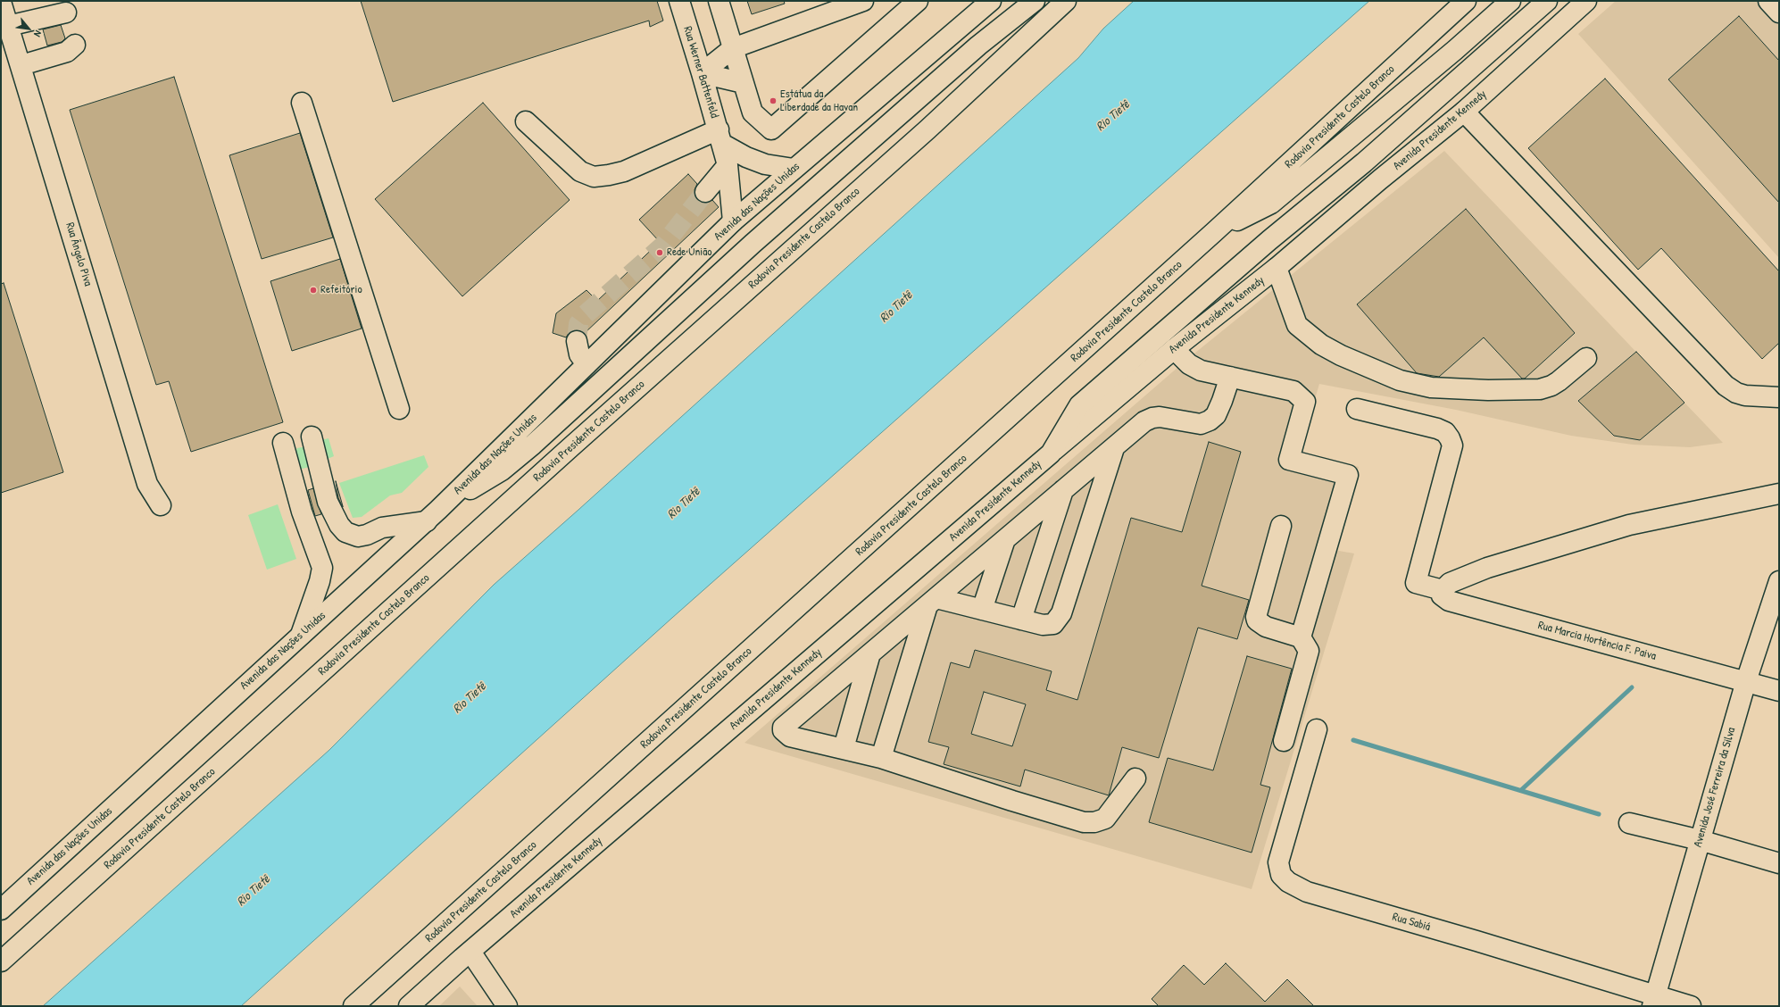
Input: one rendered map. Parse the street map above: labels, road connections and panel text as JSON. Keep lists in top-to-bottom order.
{
  "streets": {
    "main road": [
      "Rua Werner Battenfeld",
      "Rodovia Presidente Castelo Branco",
      "Avenida Presidente Kennedy",
      "Avenida das Nações Unidas",
      "Rua Ângelo Piva",
      "Rua Marcia Hortência F. Paiva",
      "Avenida José Ferreira da Silva",
      "Rua Sabiá"
    ]
  },
  "crossings": [
    ["Rua Werner Battenfeld", "Avenida das Nações Unidas"],
    ["Rua Marcia Hortência F. Paiva", "Avenida José Ferreira da Silva"],
    ["Avenida José Ferreira da Silva", "Rua Sabiá"]
  ],
  "water": ["Rio Tietê"],
  "places": ["Estátua da Liberdade da Havan", "Rede União", "Refeitório"],
  "north": "bottom right"
}
